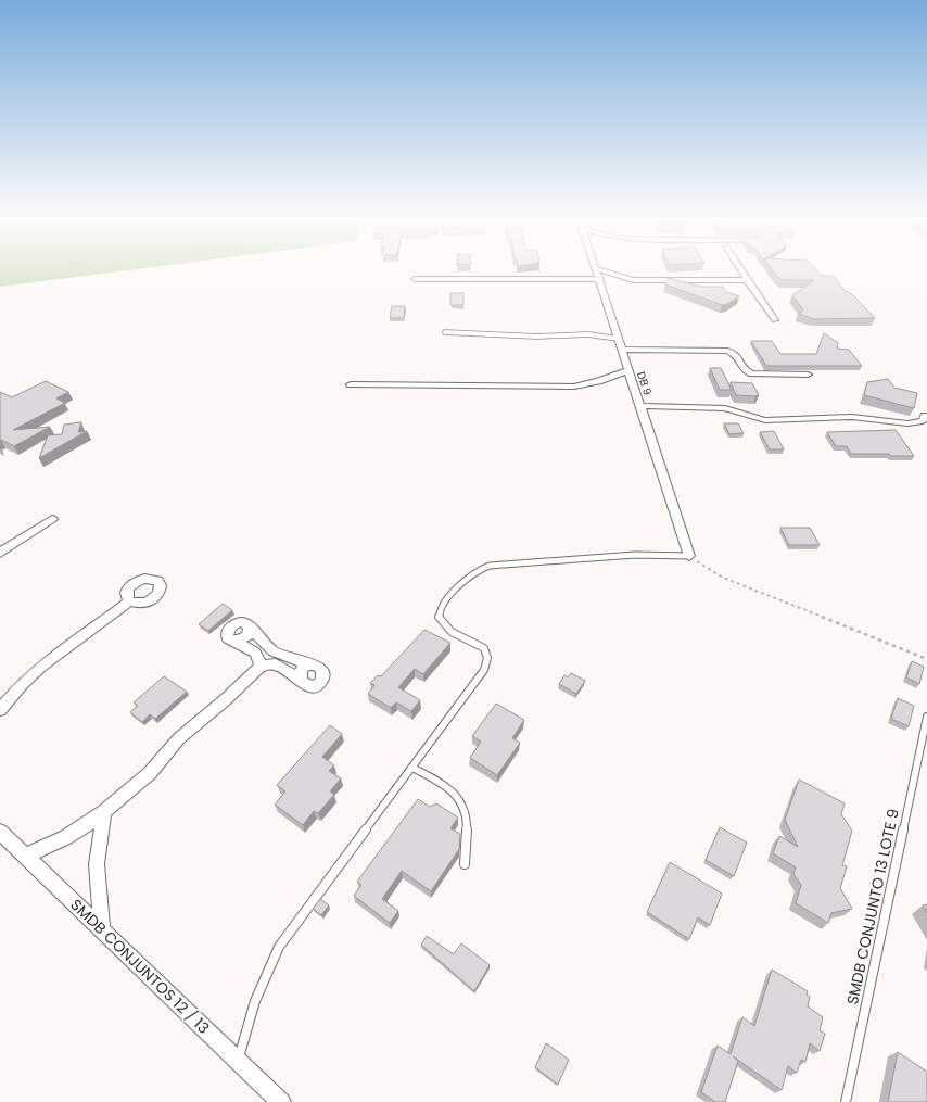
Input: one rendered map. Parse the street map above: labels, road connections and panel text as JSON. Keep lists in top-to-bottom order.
{
  "streets": {
    "street": ["DB 9", "SMDB CONJUNTOS 12 / 13"],
    "lane": ["SMDB CONJUNTO 13 LOTE 9"]
  }
}
